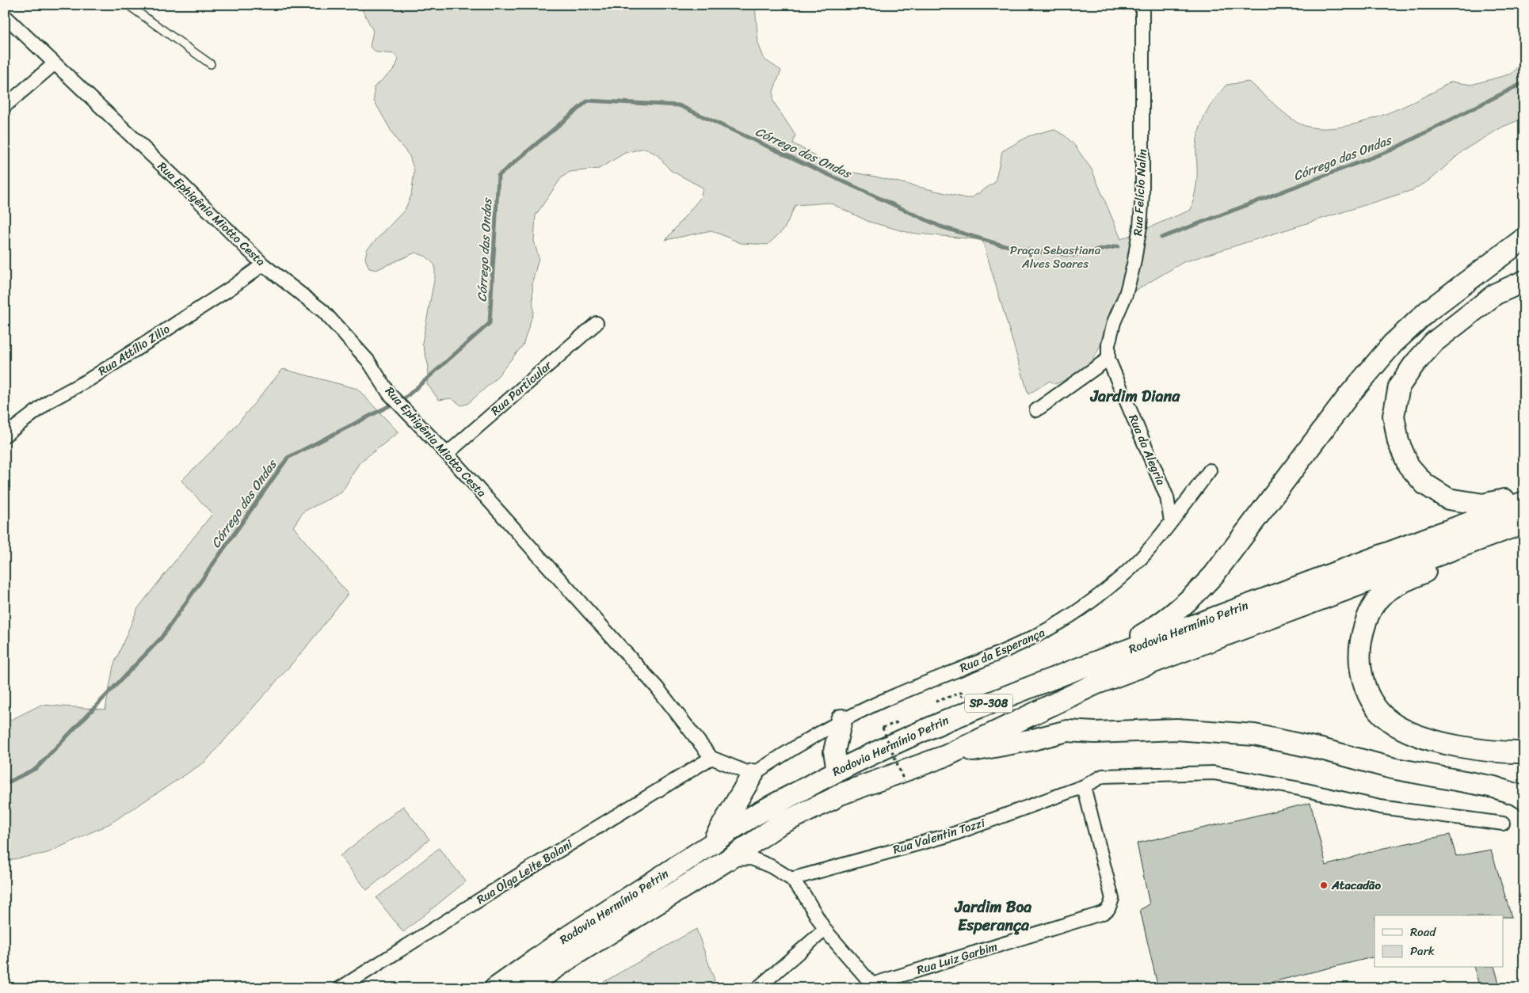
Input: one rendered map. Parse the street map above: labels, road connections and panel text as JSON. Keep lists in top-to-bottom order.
{
  "streets": {
    "main road": ["Rodovia Hermínio Petrin", "SP-308"],
    "street": [
      "Rua Felício Nalin",
      "Rua Ephigênia Miotto Cesta",
      "Rua Attílio Zilio",
      "Rua Particular",
      "Rua da Alegria",
      "Rua da Esperança",
      "Rua Valentin Tozzi",
      "Rua Olga Leite Bolani",
      "Rua Luiz Garbim"
    ]
  },
  "crossings": [
    ["Rua Felício Nalin", "Rua da Alegria"],
    ["Rua Ephigênia Miotto Cesta", "Rua Attílio Zilio"],
    ["Rua Ephigênia Miotto Cesta", "Rua Particular"],
    ["Rua Ephigênia Miotto Cesta", "Rua Olga Leite Bolani"],
    ["Rua da Alegria", "Rua da Esperança"],
    ["Rua Valentin Tozzi", "Rua Luiz Garbim"]
  ],
  "districts": ["Jardim Diana", "Jardim Boa Esperança"],
  "water": ["Córrego das Ondas"],
  "parks": ["Praça Sebastiana Alves Soares"],
  "places": ["Atacadão"],
  "legend": ["Road", "Park"]
}
